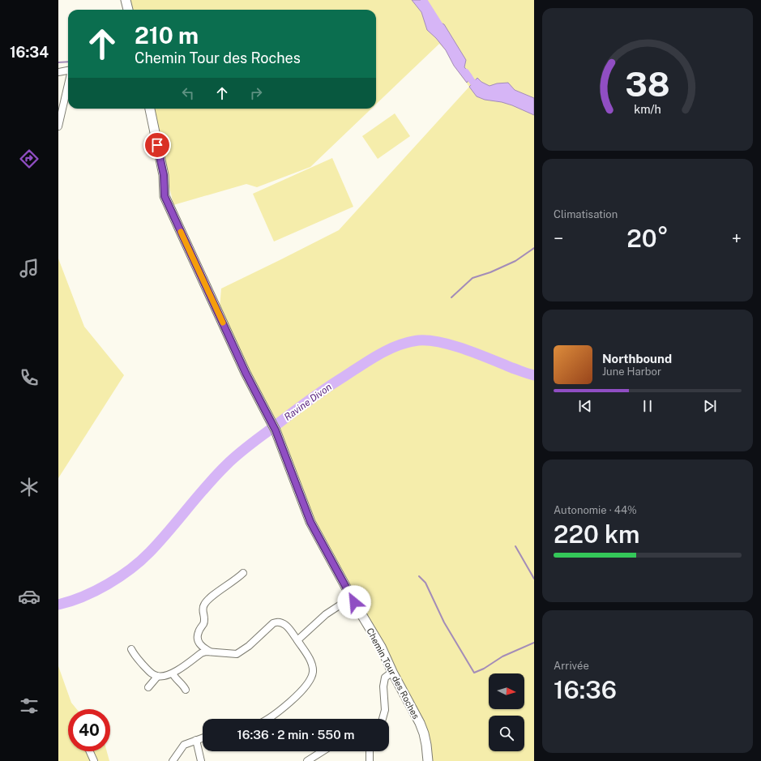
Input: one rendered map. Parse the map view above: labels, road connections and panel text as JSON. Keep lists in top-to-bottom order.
{
  "streets": {
    "street": ["Chemin Tour des Roches"]
  },
  "water": ["Ravine Divon"],
  "north": "right",
  "page": {
    "tabs": "16:34",
    "turn": ["210 m", "Chemin Tour des Roches"],
    "tile": [
      "Climatisation",
      ["Autonomie · 44%", "220 km"],
      ["Arrivée", "16:36"]
    ],
    "heat": ["−", "20°", "+"],
    "song": ["Northbound", "June Harbor"],
    "limit": "40",
    "trip": "16:36 · 2 min · 550 m",
    "gauge": ["38", "km/h"]
  }
}
